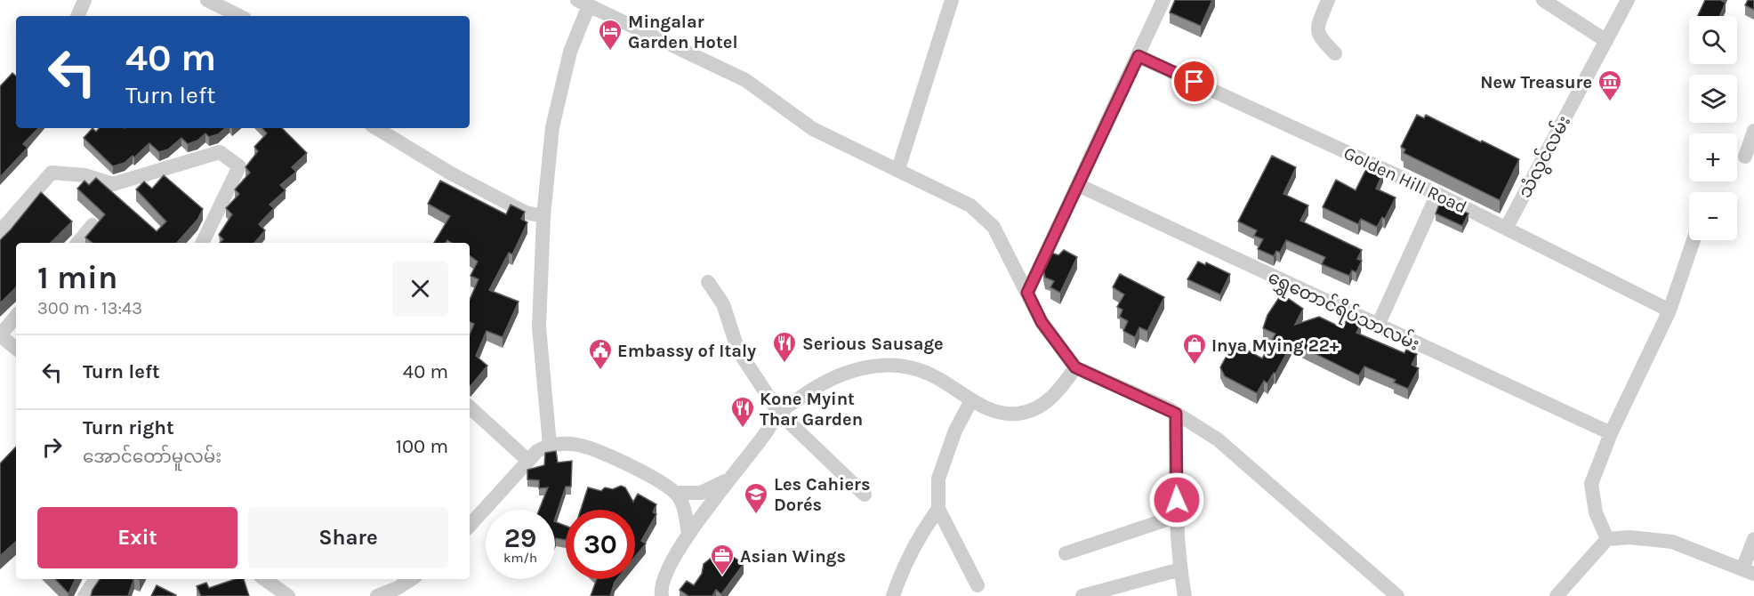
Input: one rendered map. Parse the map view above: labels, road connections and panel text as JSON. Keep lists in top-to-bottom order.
{
  "streets": {
    "street": ["သံလွင်လမ်း", "Golden Hill Road", "ရွှေတောင်ရိပ်သာလမ်း"]
  },
  "crossings": [
    ["သံလွင်လမ်း", "Golden Hill Road"]
  ],
  "places": {
    "hotel": ["Mingalar Garden Hotel"],
    "museum": ["New Treasure"],
    "restaurant": ["Serious Sausage", "Kone Myint Thar Garden"],
    "shop": ["Inya Mying 22+"],
    "public building": ["Embassy of Italy"],
    "school or university": ["Les Cahiers Dorés"],
    "office": ["Asian Wings"]
  },
  "page": {
    "map_buttons": ["+", "−"],
    "turn": ["40 m", "Turn left"],
    "heading": ["1 min", "300 m · 13:43"],
    "list": [
      {
        "name": "Turn left",
        "value": "40 m"
      },
      {
        "name": "Turn right",
        "note": "အောင်တော်မူလမ်း",
        "value": "100 m"
      }
    ],
    "buttons": ["Exit", "Share"],
    "speed": "29 km/h",
    "limit": "30"
  }
}
